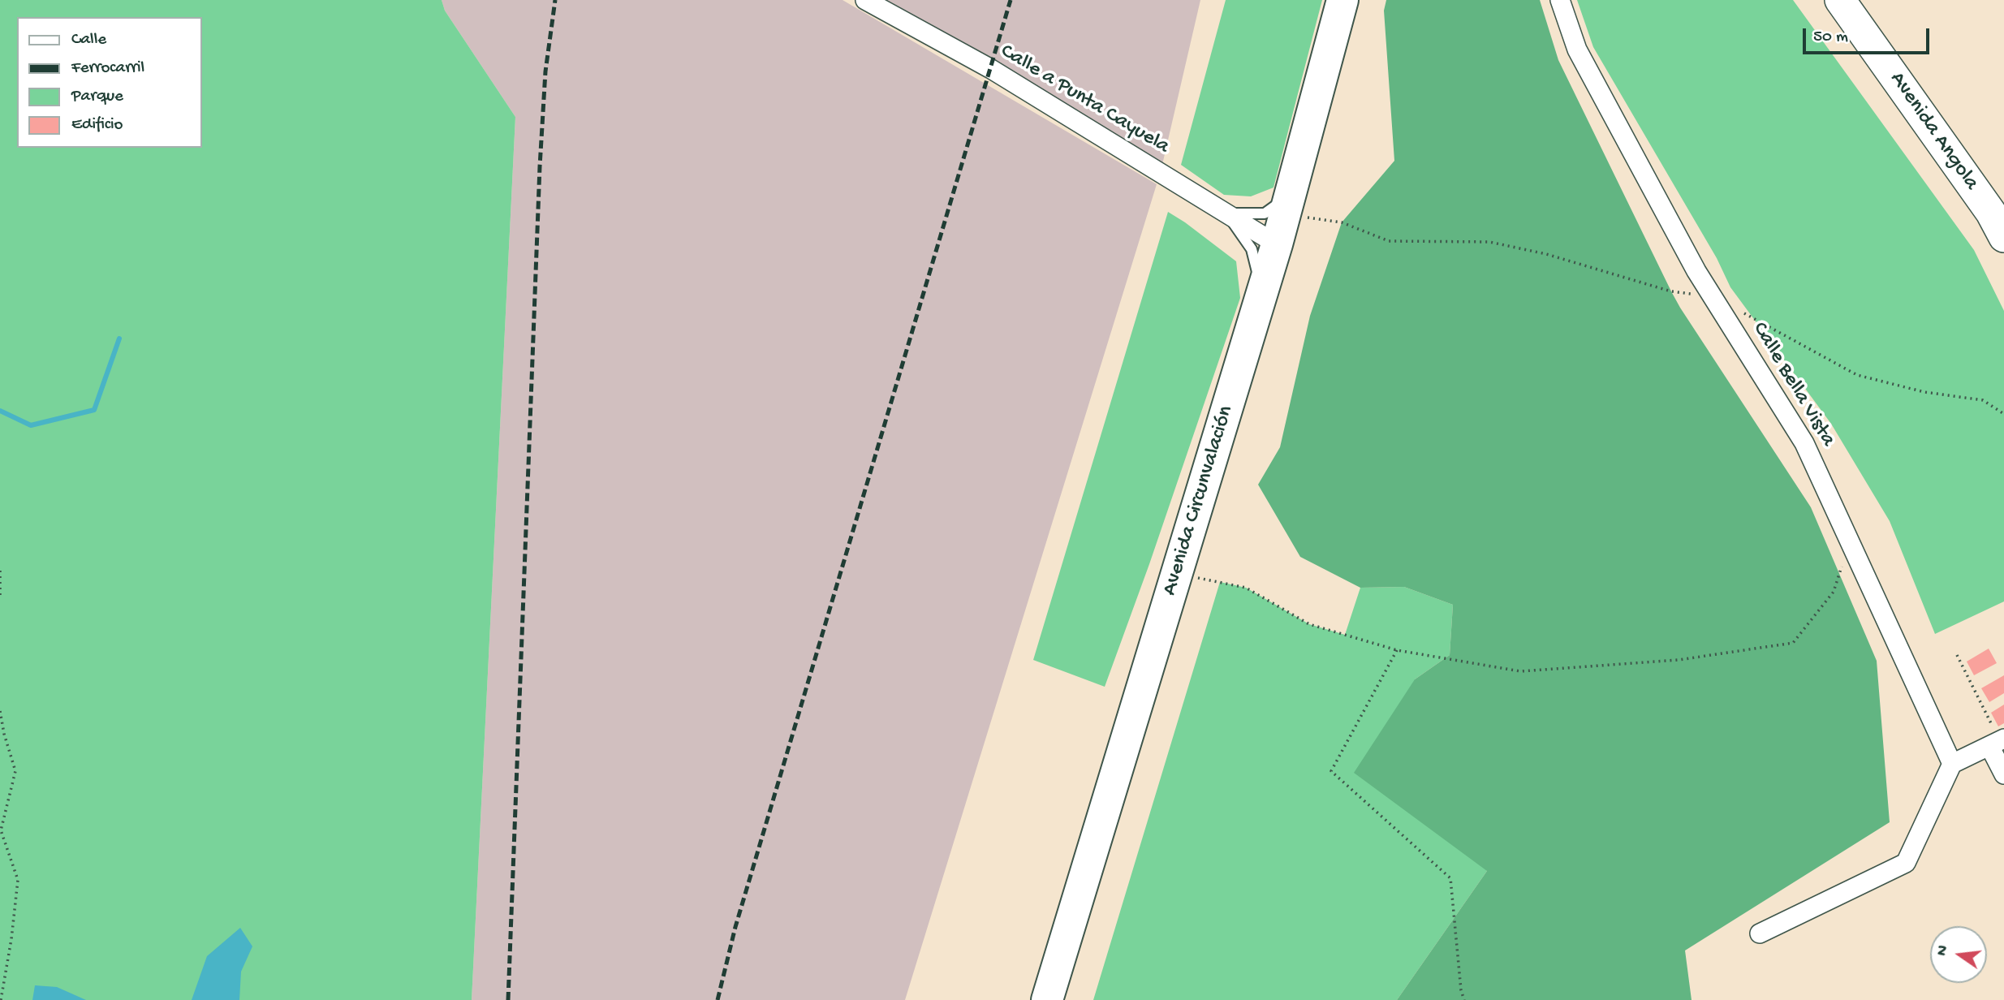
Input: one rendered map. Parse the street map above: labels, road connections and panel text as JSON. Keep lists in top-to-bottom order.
{
  "streets": {
    "highway": ["Avenida Circunvalación"],
    "main road": ["Avenida Angola"],
    "street": ["Calle a Punta Cayuela", "Calle Bella Vista"]
  },
  "crossings": [
    ["Calle a Punta Cayuela", "Avenida Circunvalación"]
  ],
  "legend": [
    "Calle",
    "Ferrocarril",
    "Parque",
    "Edificio"
  ],
  "scale_bar": "50 m",
  "north": "left"
}
